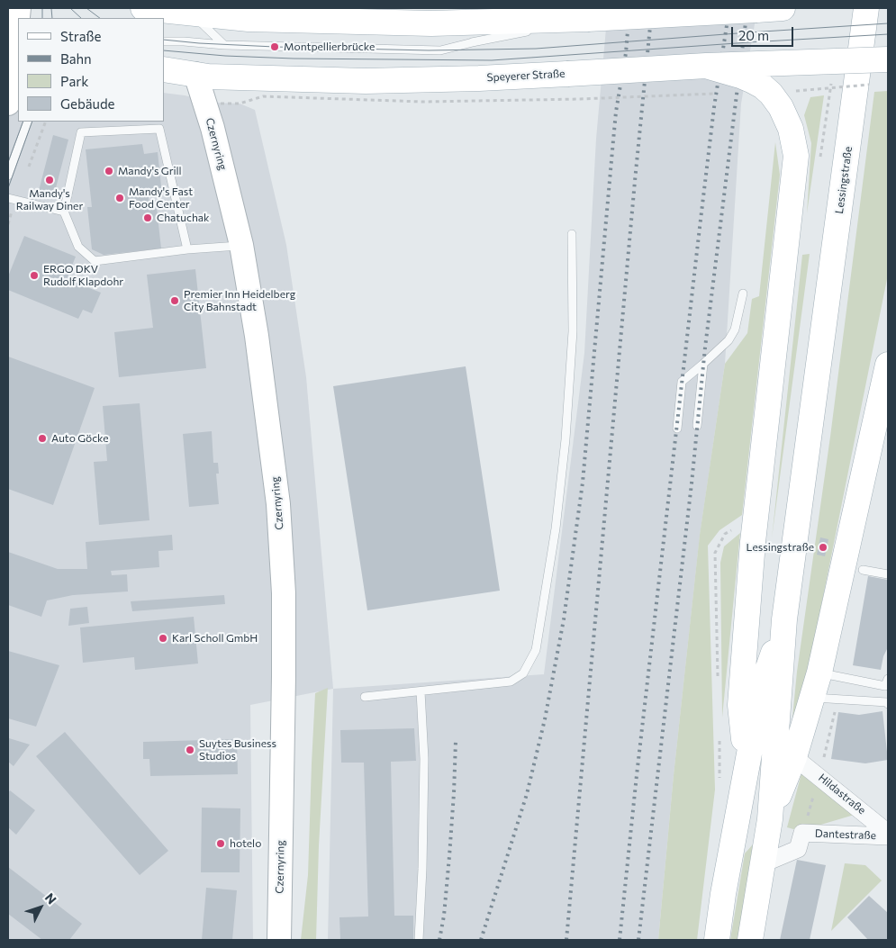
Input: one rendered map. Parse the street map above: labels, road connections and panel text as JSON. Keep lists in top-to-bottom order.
{
  "streets": {
    "main road": ["Speyerer Straße", "Czernyring", "Lessingstraße"],
    "street": ["Hildastraße", "Dantestraße"]
  },
  "crossings": [
    ["Speyerer Straße", "Czernyring"],
    ["Lessingstraße", "Dantestraße"]
  ],
  "places": [
    "Montpellierbrücke",
    "Mandy's Grill",
    "Mandy's Railway Diner",
    "Mandy's Fast Food Center",
    "Chatuchak",
    "ERGO DKV Rudolf Klapdohr",
    "Premier Inn Heidelberg City Bahnstadt",
    "Auto Göcke",
    "Lessingstraße",
    "Karl Scholl GmbH",
    "Suytes Business Studios",
    "hotelo"
  ],
  "legend": [
    "Straße",
    "Bahn",
    "Park",
    "Gebäude"
  ],
  "scale_bar": "20 m",
  "north": "top right"
}
